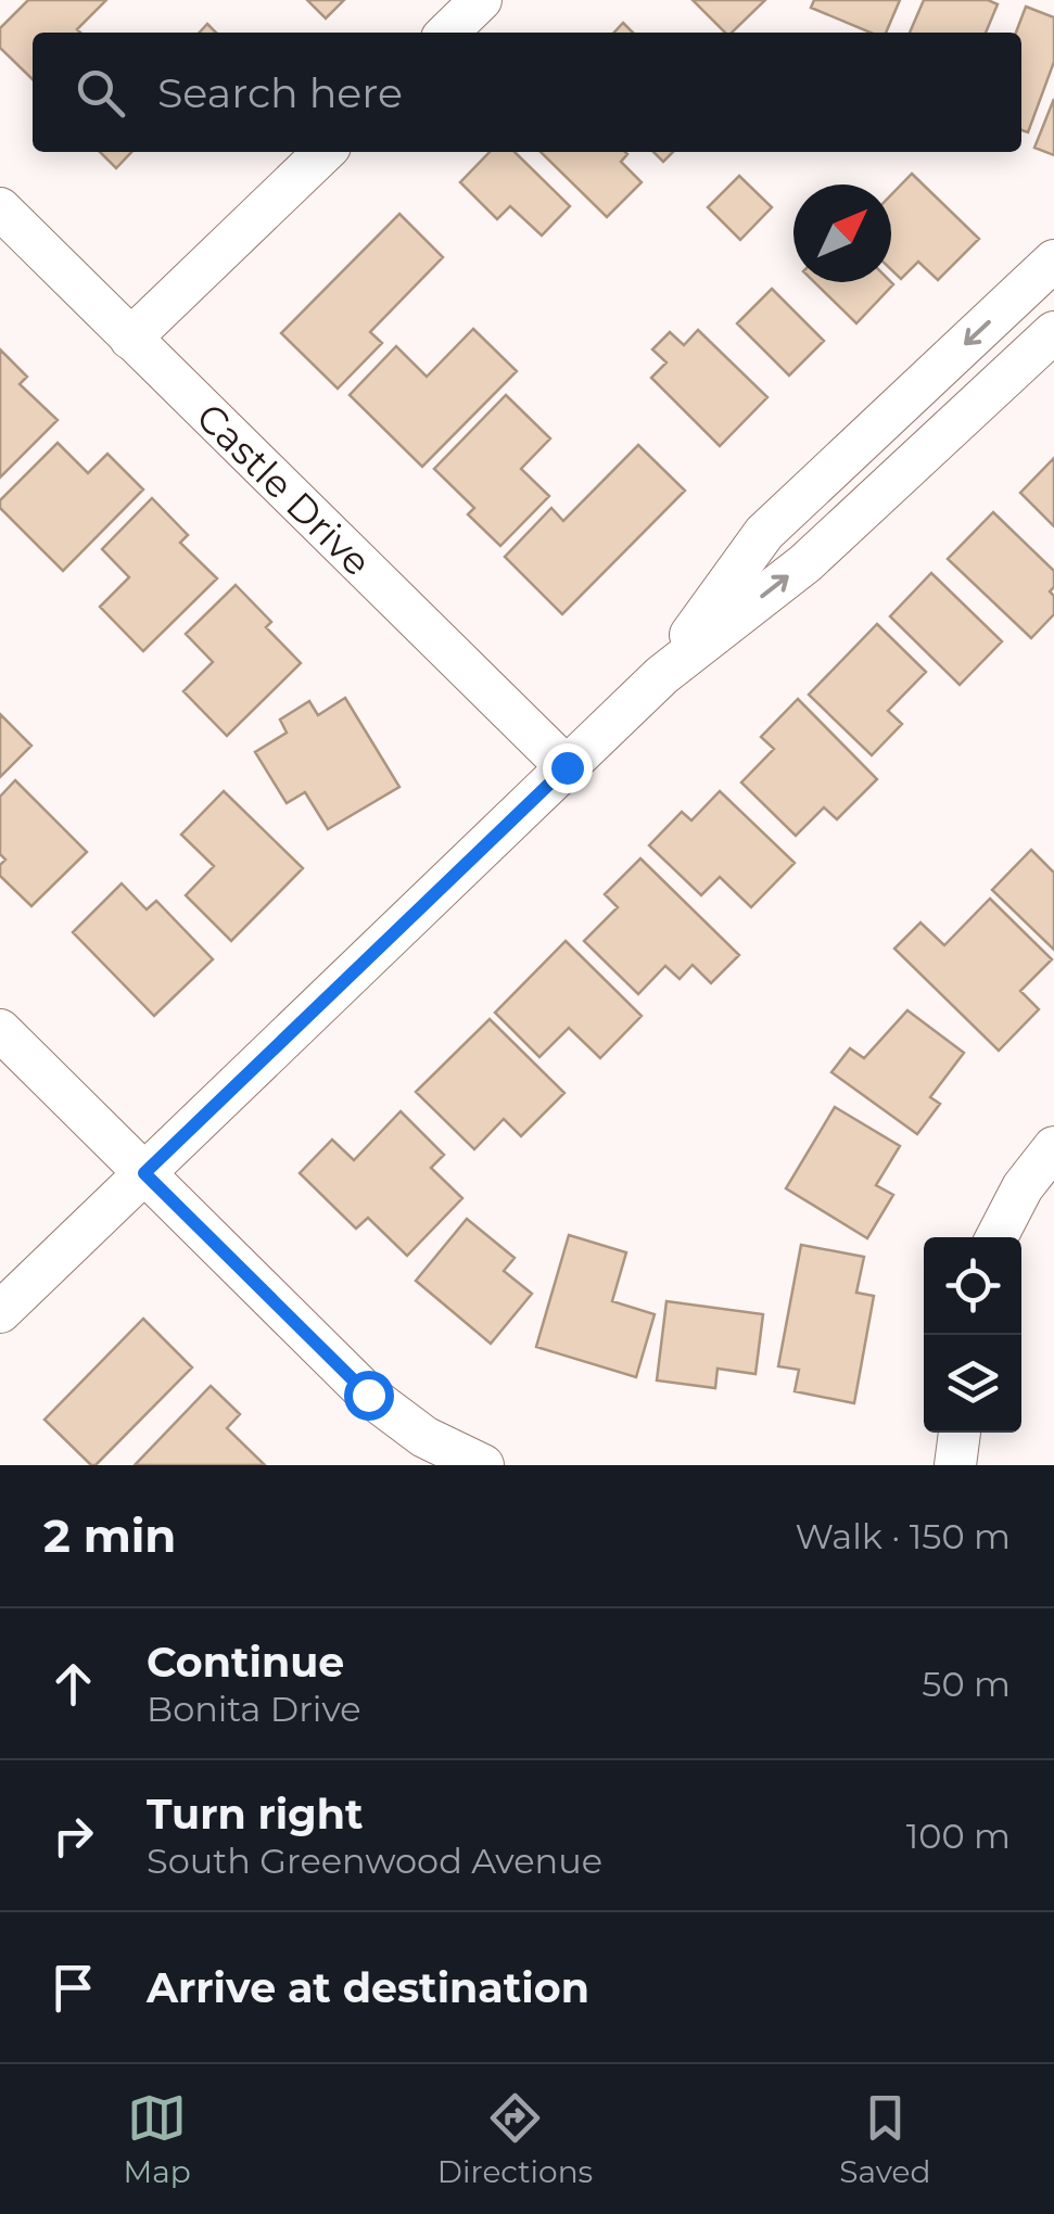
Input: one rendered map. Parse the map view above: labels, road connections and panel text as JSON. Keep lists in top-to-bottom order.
{
  "streets": {
    "street": ["Castle Drive"]
  },
  "north": "top right",
  "page": {
    "search": "Search here",
    "heading": ["2 min", "Walk · 150 m"],
    "list": [
      ["Continue", "Bonita Drive", "50 m"],
      ["Turn right", "South Greenwood Avenue", "100 m"],
      "Arrive at destination"
    ],
    "nav": ["Map", "Directions", "Saved"]
  }
}
